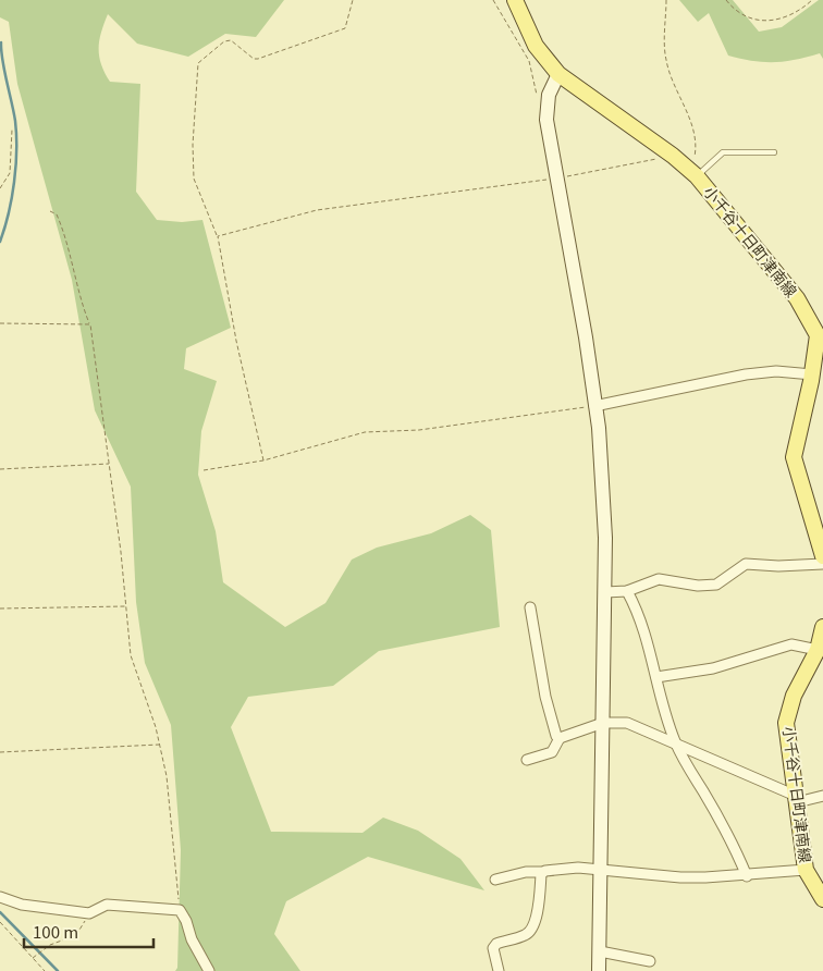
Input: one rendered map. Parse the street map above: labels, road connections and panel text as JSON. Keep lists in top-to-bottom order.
{
  "streets": {
    "main road": ["小千谷十日町津南線"]
  },
  "scale_bar": "100 m"
}
